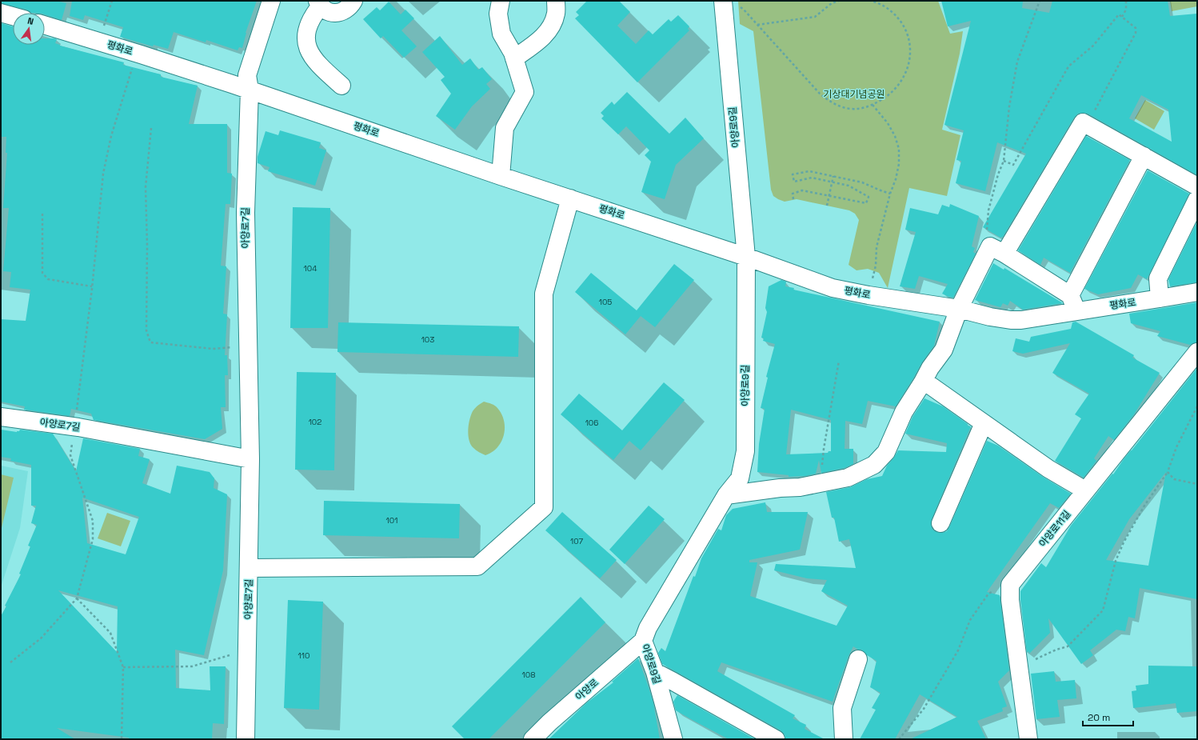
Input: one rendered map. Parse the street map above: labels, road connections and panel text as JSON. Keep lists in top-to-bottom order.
{
  "streets": {
    "street": [
      "평화로",
      "아양로9길",
      "아양로7길",
      "아양로11길",
      "아양로"
    ]
  },
  "crossings": [
    ["평화로", "아양로9길"],
    ["평화로", "아양로7길"],
    ["아양로9길", "아양로"]
  ],
  "parks": ["기상대기념공원"],
  "house_numbers": [
    "104",
    "105",
    "103",
    "102",
    "106",
    "101",
    "107",
    "110",
    "108"
  ],
  "scale_bar": "20 m",
  "north": "top"
}
